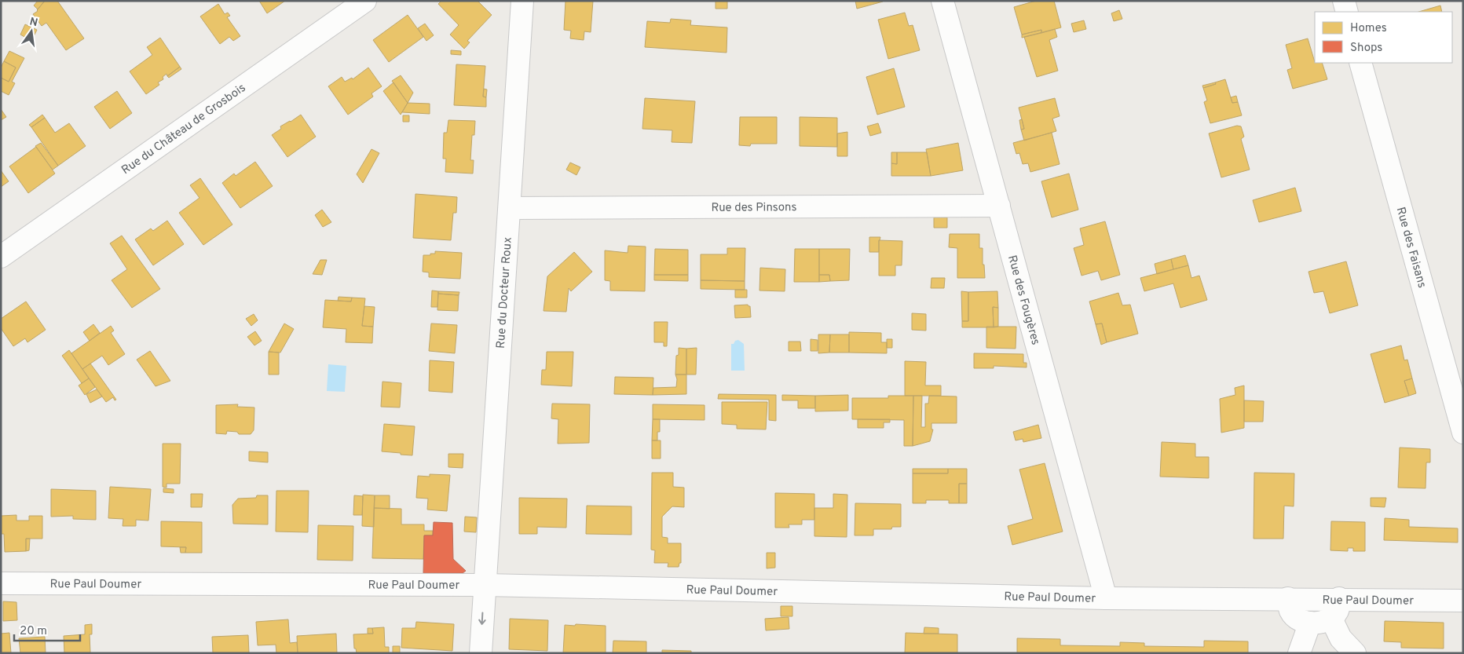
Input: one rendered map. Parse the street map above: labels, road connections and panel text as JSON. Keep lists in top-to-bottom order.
{
  "streets": {
    "street": [
      "Rue du Château de Grosbois",
      "Rue des Pinsons",
      "Rue des Faisans",
      "Rue du Docteur Roux",
      "Rue des Fougères",
      "Rue Paul Doumer"
    ]
  },
  "crossings": [
    ["Rue des Pinsons", "Rue du Docteur Roux"],
    ["Rue des Pinsons", "Rue des Fougères"],
    ["Rue du Docteur Roux", "Rue Paul Doumer"],
    ["Rue des Fougères", "Rue Paul Doumer"]
  ],
  "legend": ["Homes", "Shops"],
  "scale_bar": "20 m",
  "north": "top"
}
